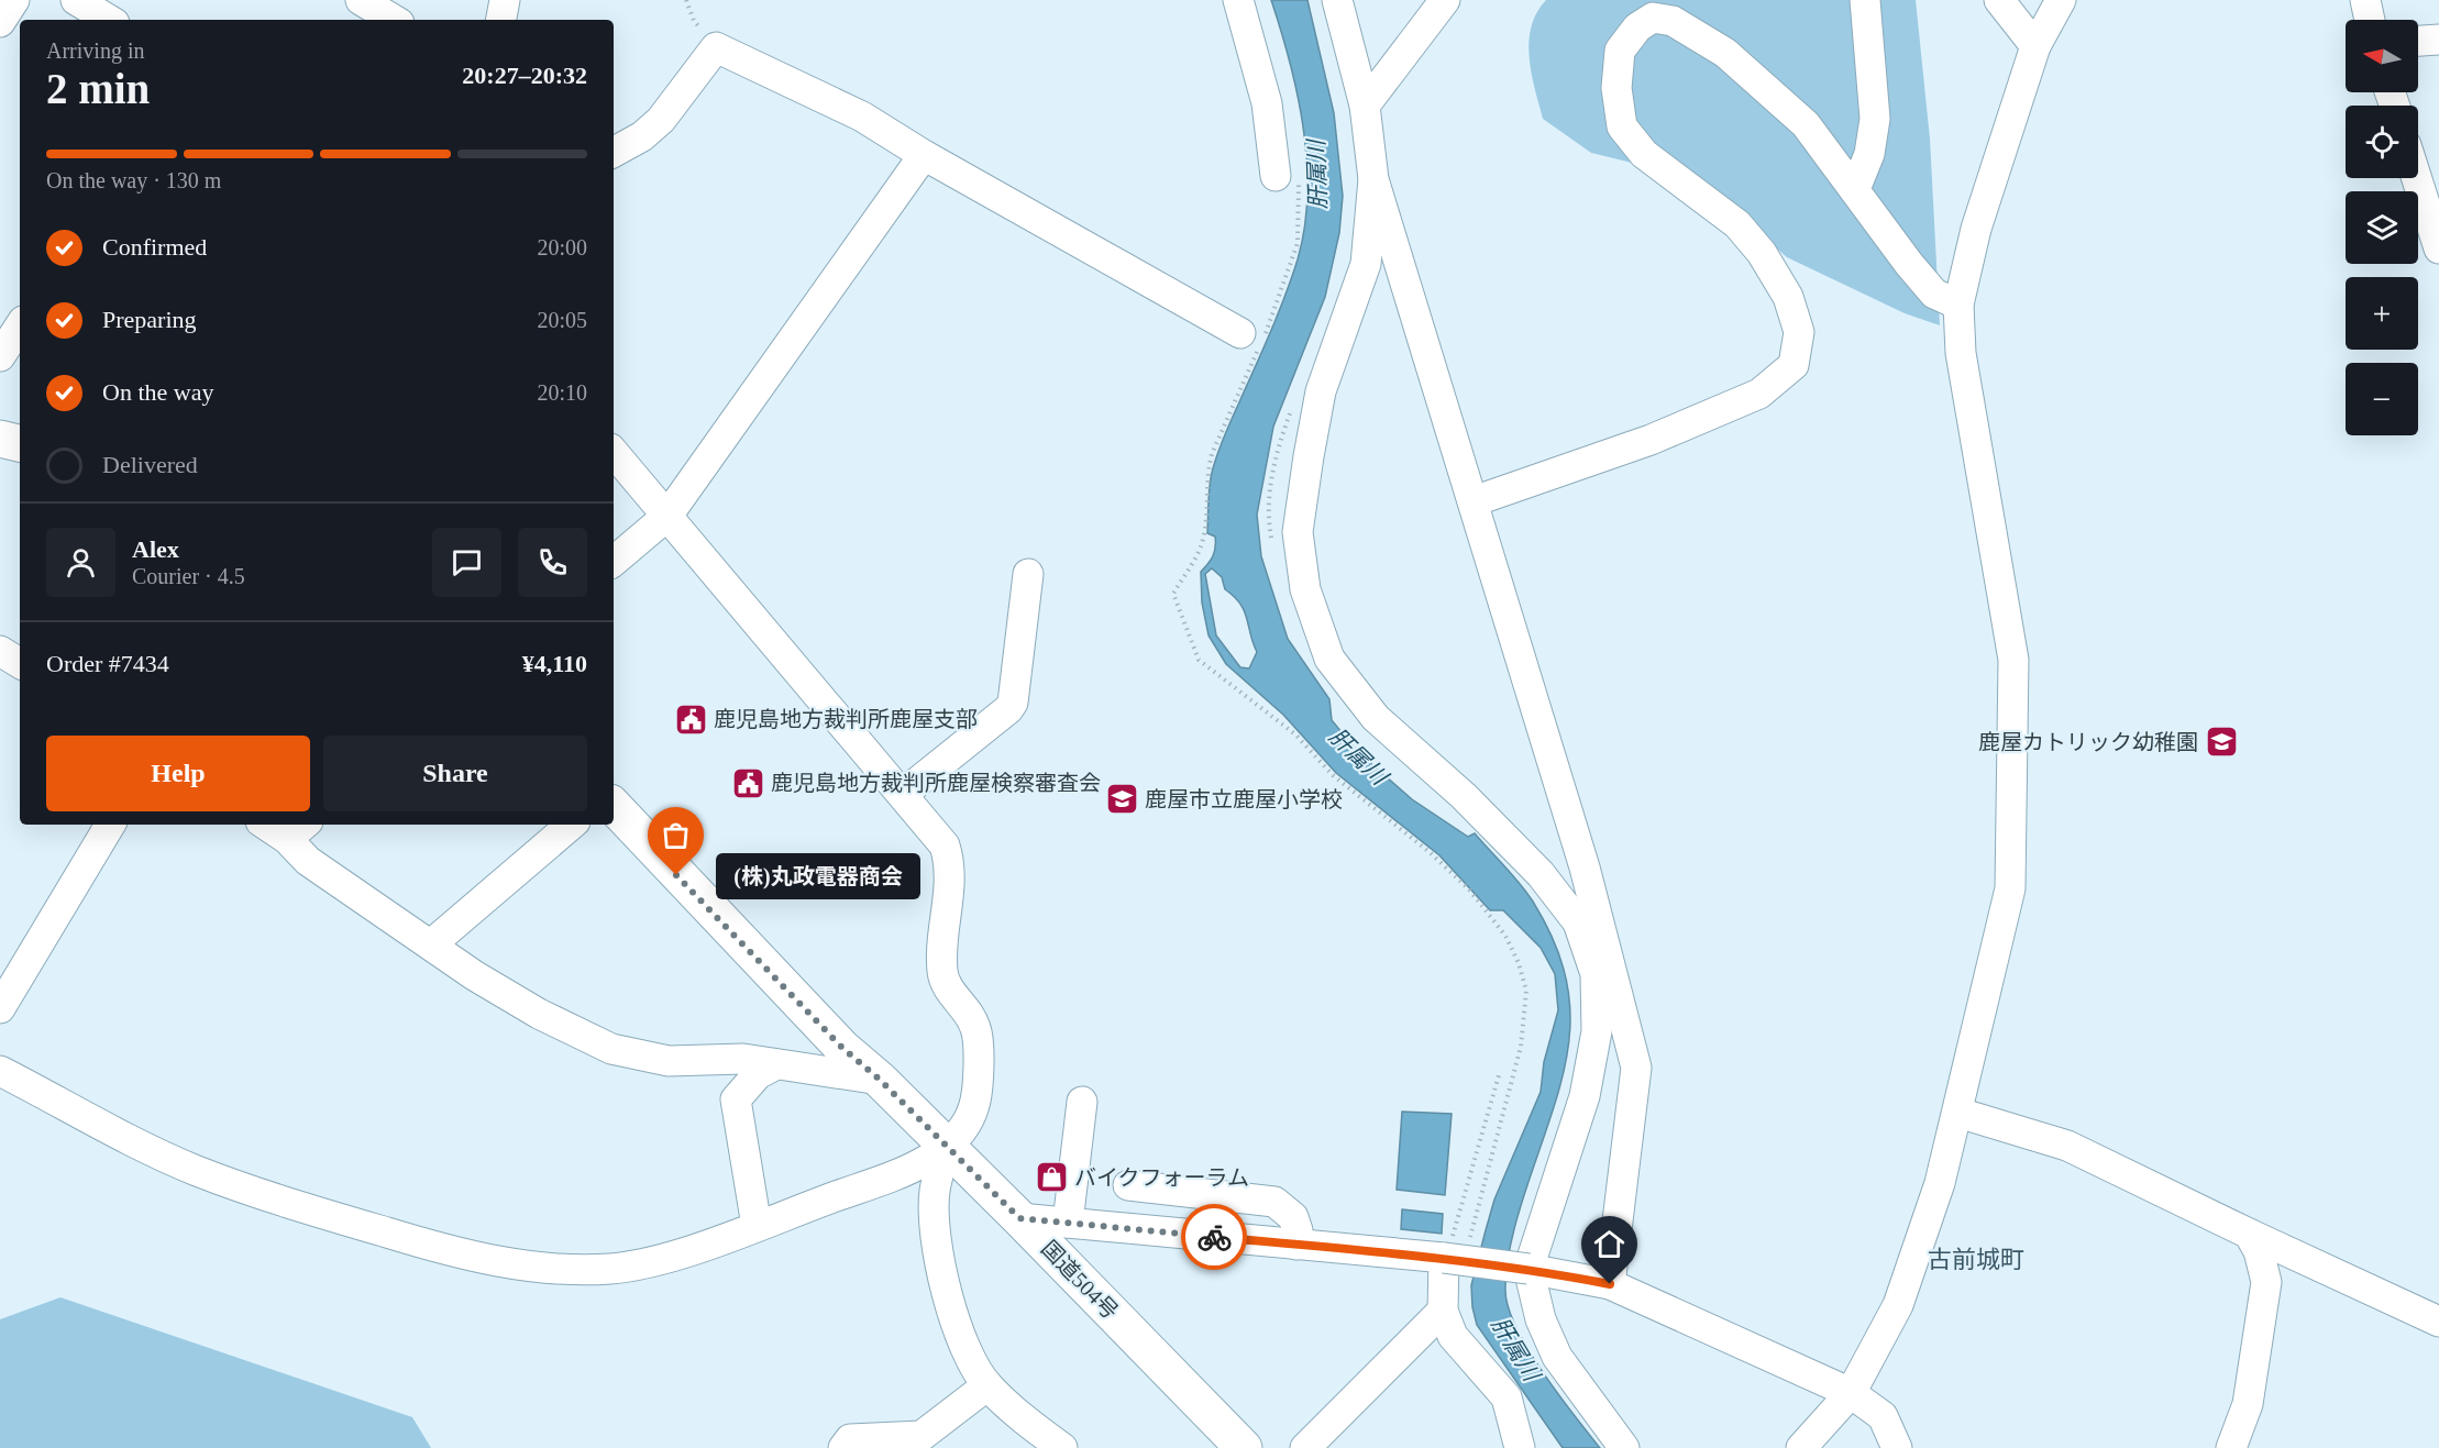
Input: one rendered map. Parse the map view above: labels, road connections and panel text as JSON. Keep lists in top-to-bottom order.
{
  "streets": {
    "highway": ["国道504号"]
  },
  "districts": ["古前城町"],
  "water": ["肝属川"],
  "places": {
    "public building": ["鹿児島地方裁判所鹿屋支部", "鹿児島地方裁判所鹿屋検察審査会"],
    "school or university": ["鹿屋カトリック幼稚園", "鹿屋市立鹿屋小学校"],
    "other": ["(株)丸政電器商会"],
    "shop": ["バイクフォーラム"]
  },
  "north": "left",
  "page": {
    "map_buttons": ["+", "−"],
    "heading": ["2 min", "Arriving in", "20:27–20:32"],
    "panel": [
      "Alex",
      "Courier · 4.5",
      "Order #7434",
      "¥4,110"
    ],
    "bar": "On the way · 130 m",
    "list": [
      ["Confirmed", "20:00"],
      ["Preparing", "20:05"],
      ["On the way", "20:10"],
      "Delivered"
    ],
    "buttons": ["Help", "Share"],
    "bubble": "(株)丸政電器商会"
  }
}
